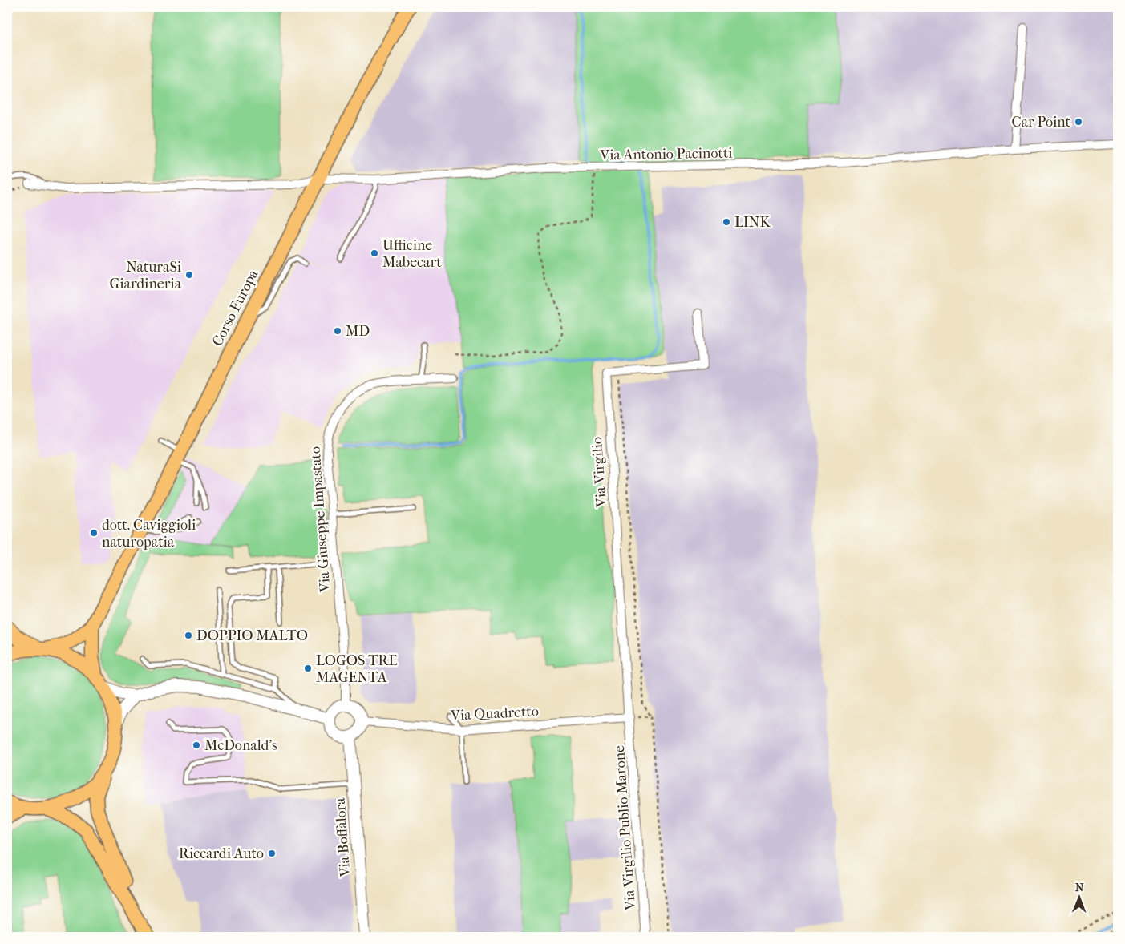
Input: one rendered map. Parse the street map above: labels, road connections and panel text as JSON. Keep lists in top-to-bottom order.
{
  "streets": {
    "main road": ["Corso Europa"],
    "street": [
      "Via Antonio Pacinotti",
      "Via Virgilio",
      "Via Giuseppe Impastato",
      "Via Quadretto",
      "Via Virgilio Publio Marone",
      "Via Boffalora"
    ]
  },
  "crossings": [
    ["Via Antonio Pacinotti", "Corso Europa"],
    ["Via Virgilio", "Via Quadretto"],
    ["Via Virgilio", "Via Virgilio Publio Marone"],
    ["Via Giuseppe Impastato", "Via Quadretto"],
    ["Via Giuseppe Impastato", "Via Boffalora"],
    ["Via Quadretto", "Via Virgilio Publio Marone"],
    ["Via Quadretto", "Via Boffalora"]
  ],
  "places": [
    "Car Point",
    "LINK",
    "Ufficine Mabecart",
    "NaturaSi Giardineria",
    "MD",
    "dott. Caviggioli naturopatia",
    "DOPPIO MALTO",
    "LOGOS TRE MAGENTA",
    "McDonald's",
    "Riccardi Auto"
  ],
  "north": "top"
}
